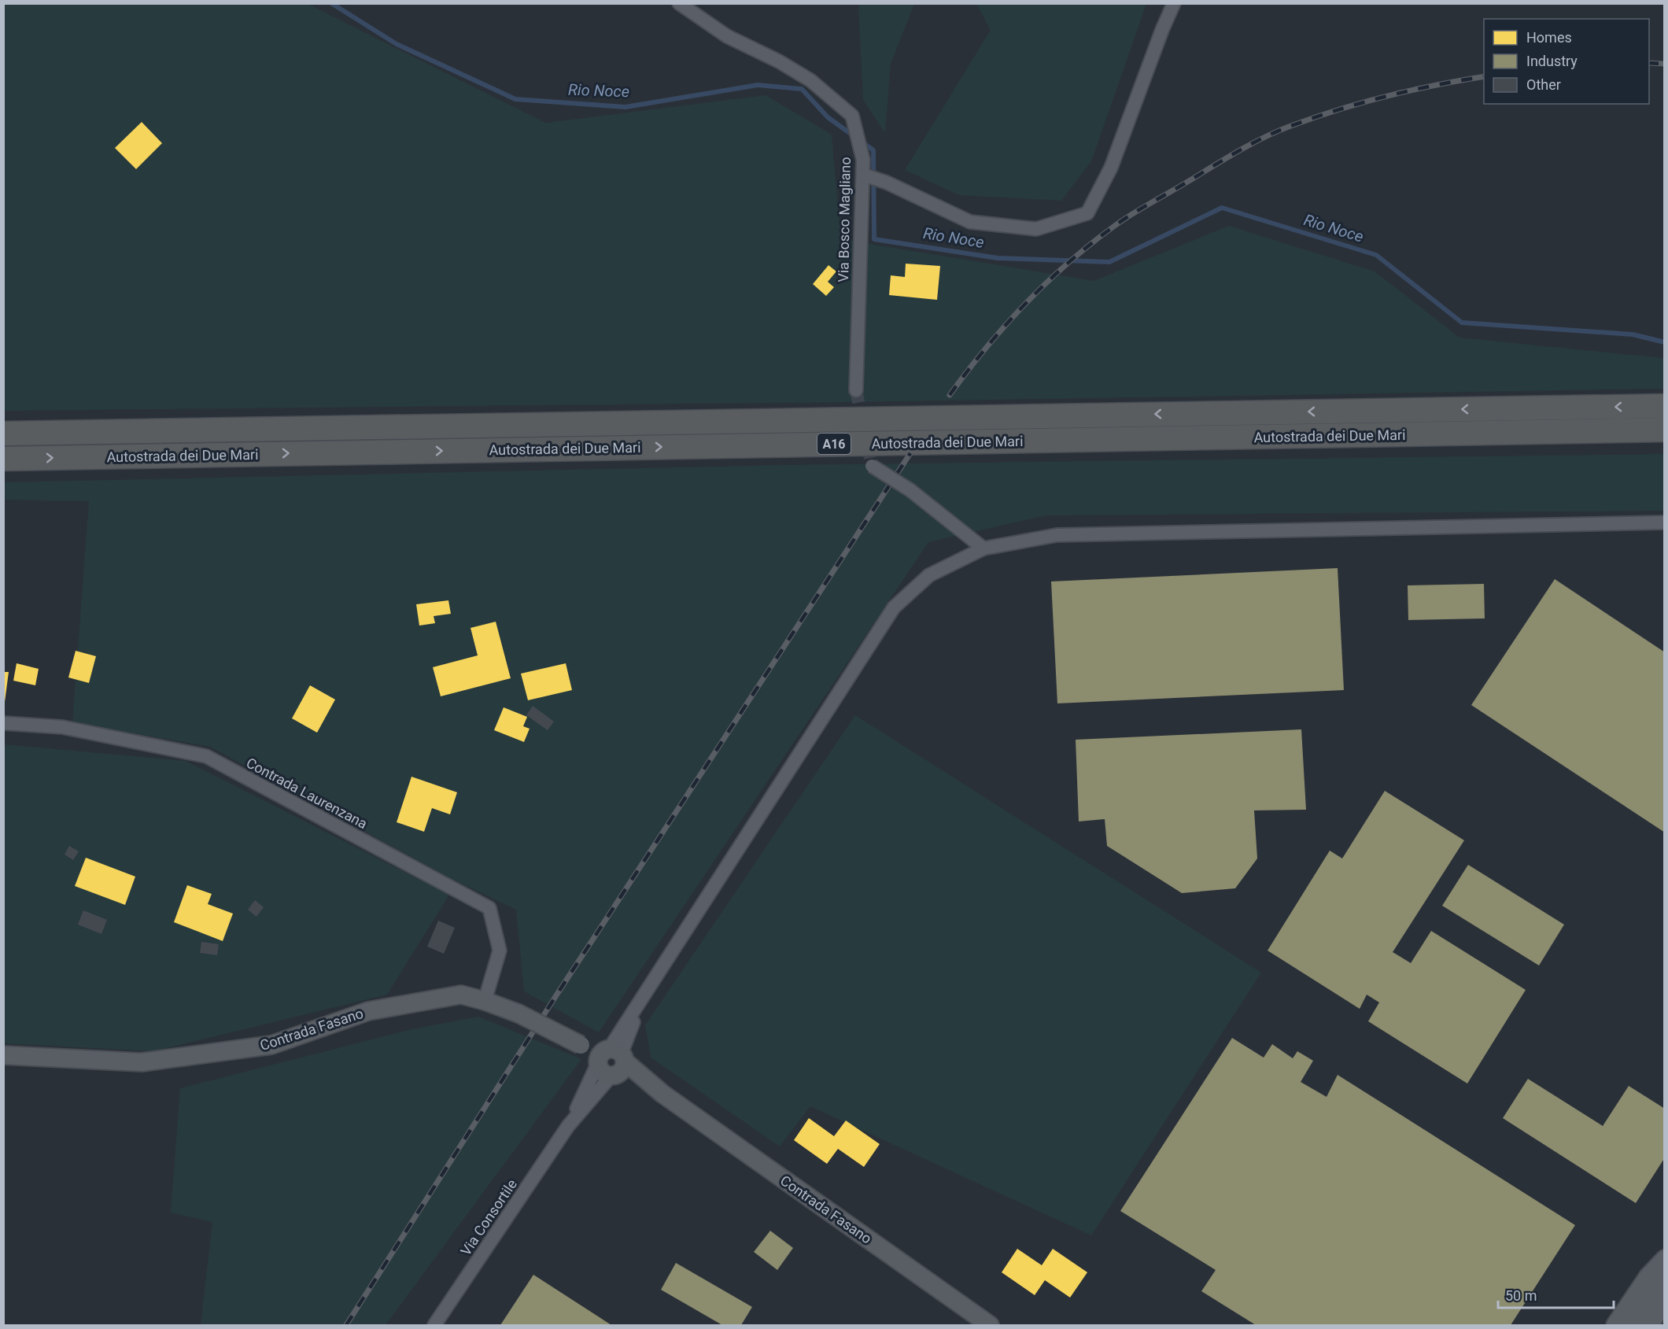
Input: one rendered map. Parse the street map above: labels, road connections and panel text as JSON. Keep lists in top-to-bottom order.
{
  "streets": {
    "highway": ["Autostrada dei Due Mari", "A16"],
    "main road": ["Contrada Fasano"],
    "street": ["Via Bosco Magliano", "Contrada Laurenzana", "Via Consortile"]
  },
  "crossings": [
    ["Contrada Laurenzana", "Contrada Fasano"],
    ["Contrada Fasano", "Via Consortile"]
  ],
  "water": ["Rio Noce"],
  "legend": ["Homes", "Industry", "Other"],
  "scale_bar": "50 m"
}
